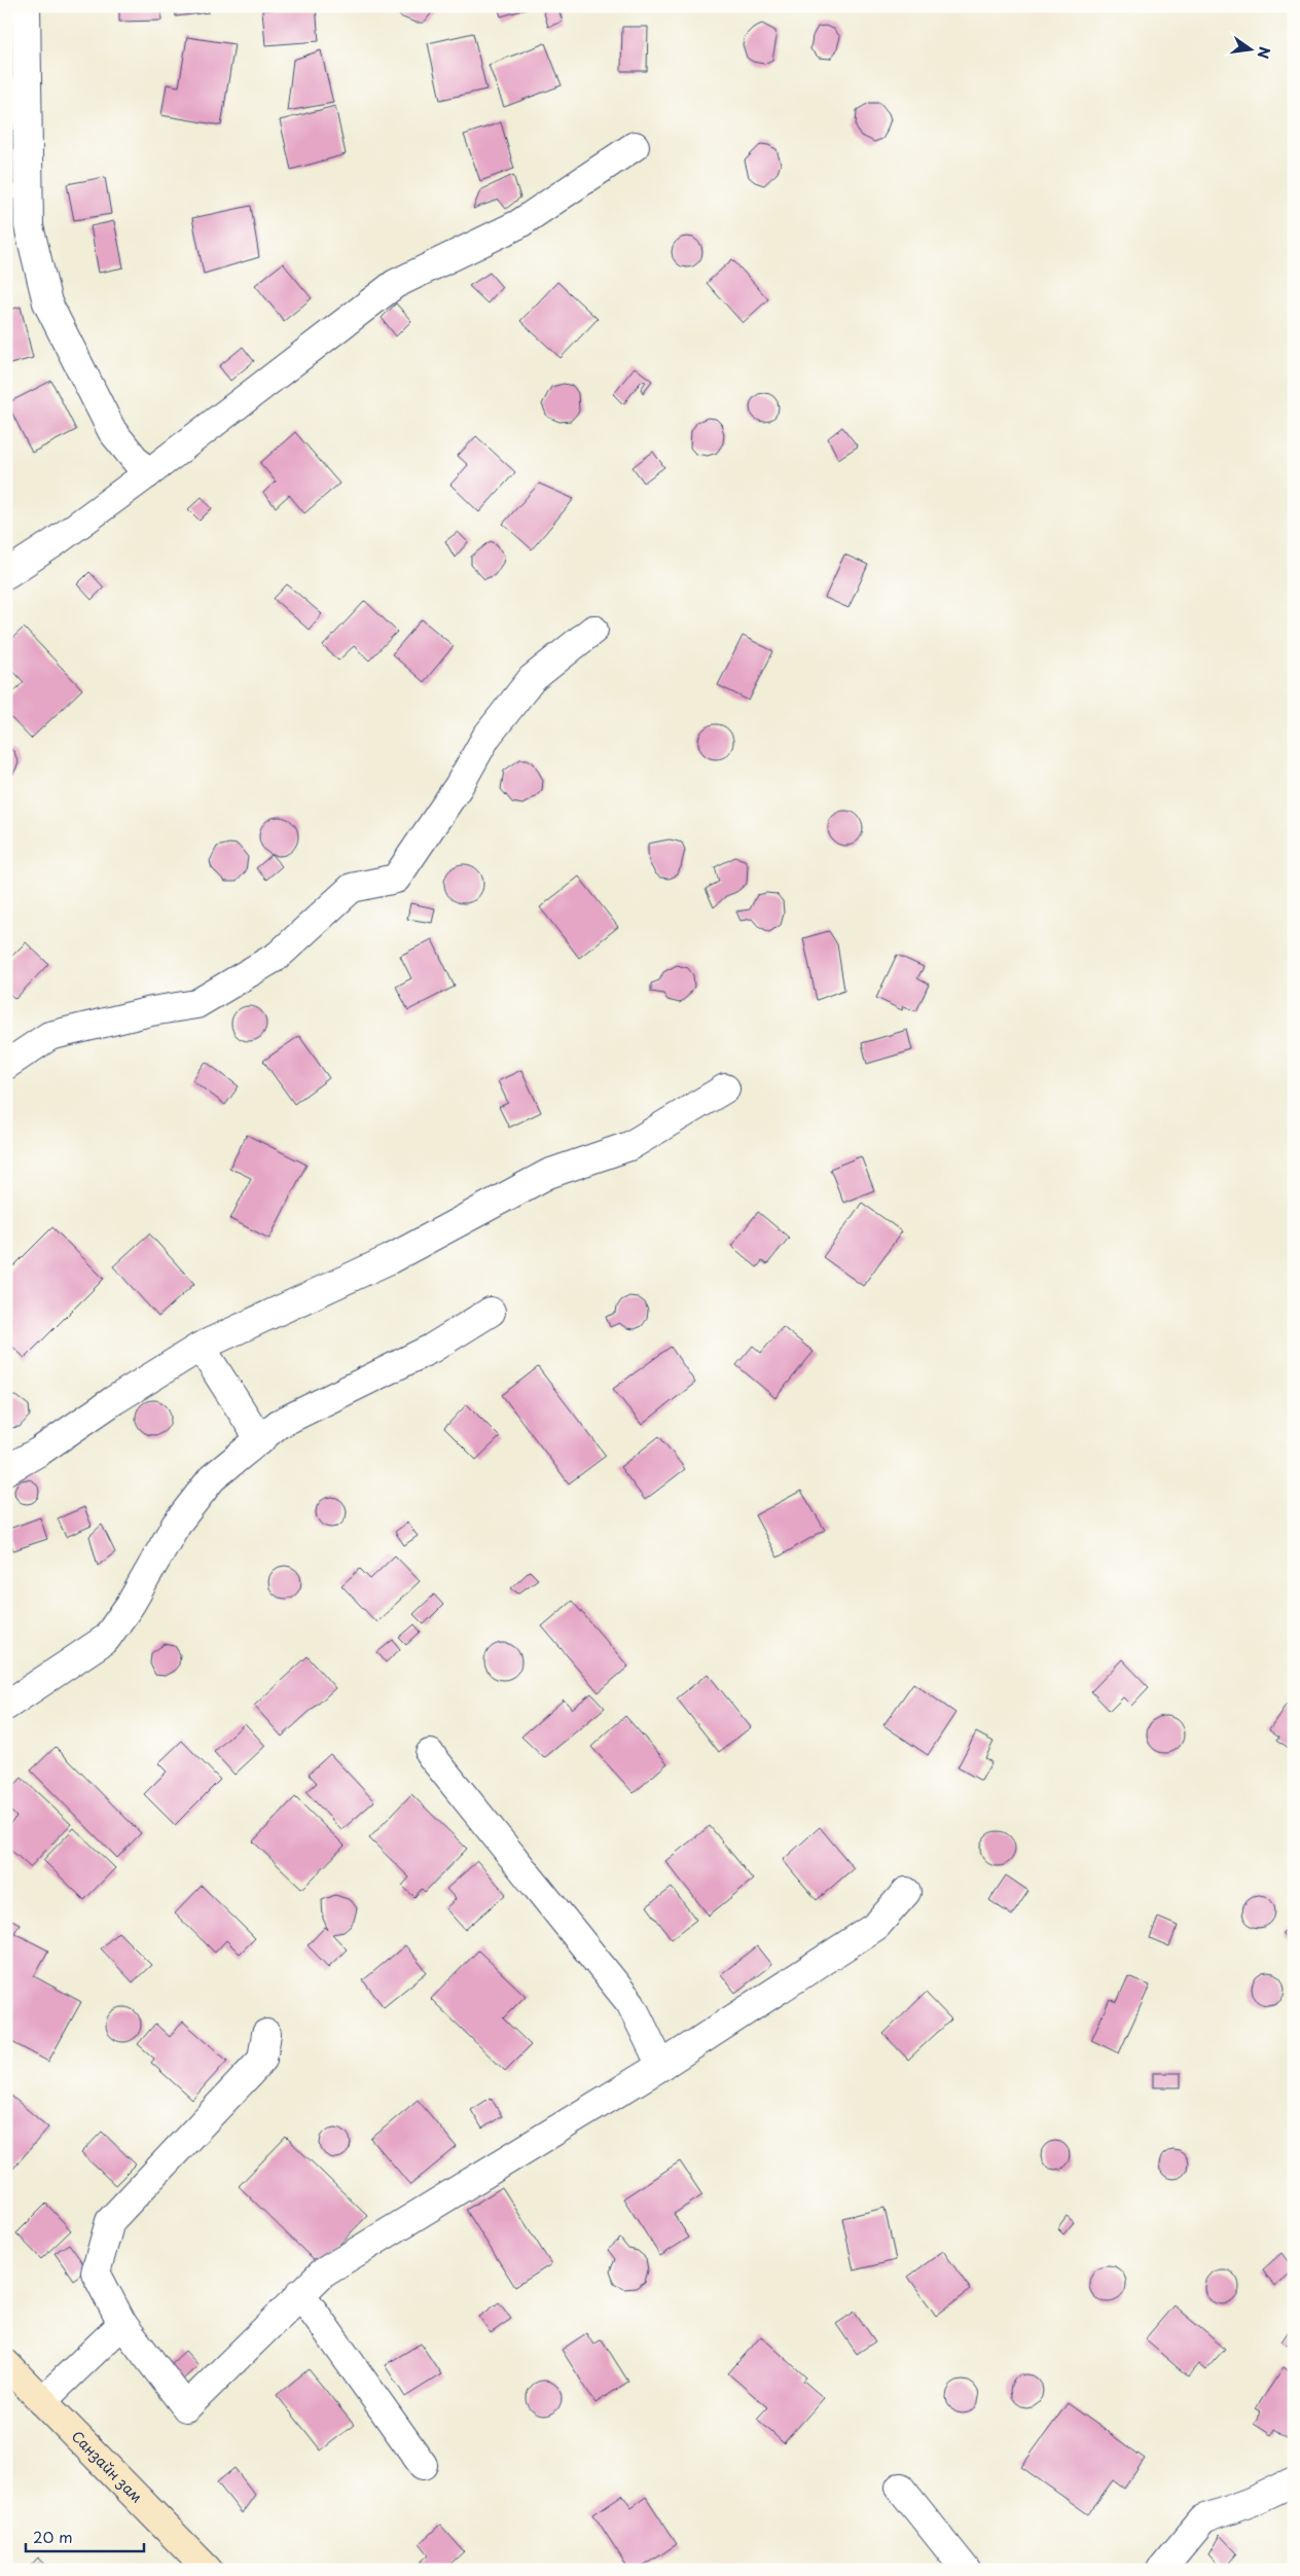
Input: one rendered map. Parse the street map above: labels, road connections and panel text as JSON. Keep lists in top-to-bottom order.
{
  "streets": {
    "main road": ["Санзайн зам"]
  },
  "scale_bar": "20 m",
  "north": "right"
}
